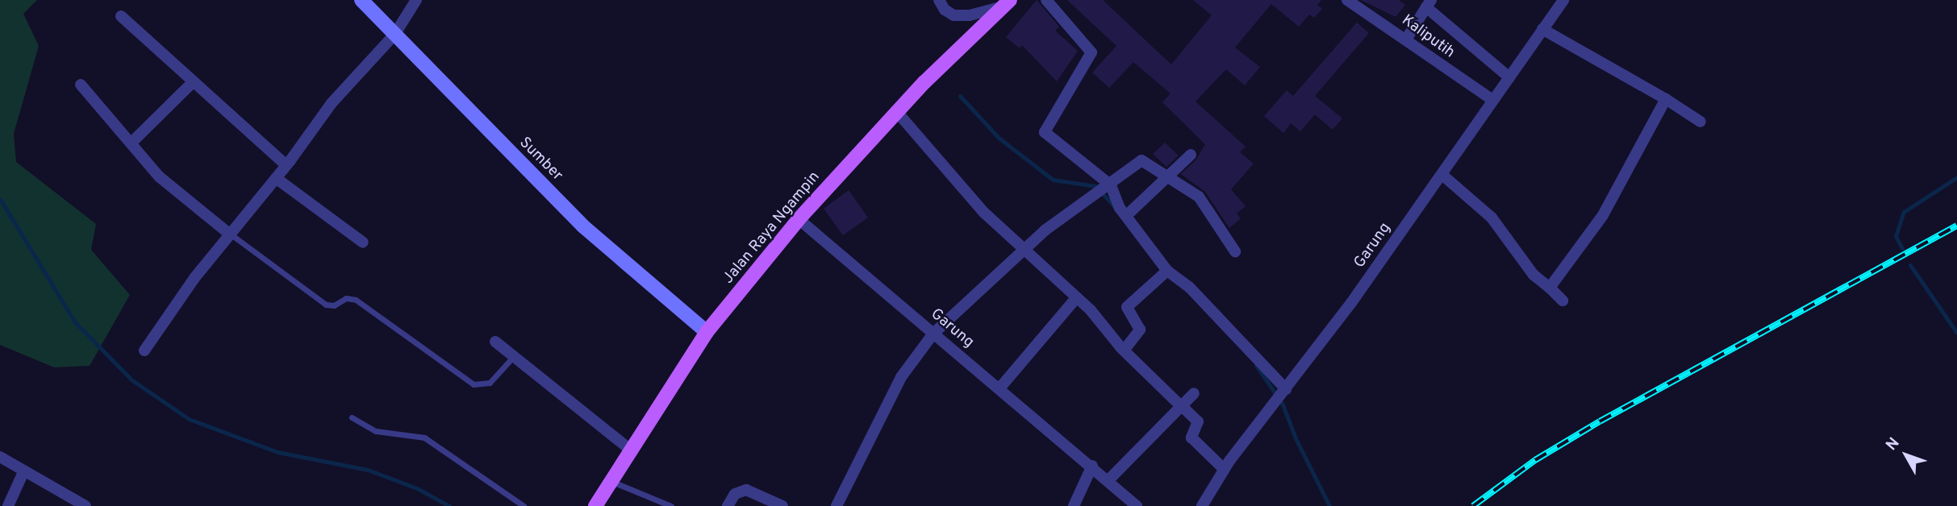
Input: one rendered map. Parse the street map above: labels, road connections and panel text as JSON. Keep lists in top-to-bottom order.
{
  "streets": {
    "main road": ["Jalan Raya Ngampin"],
    "street": ["Kaliputih", "Sumber", "Garung"]
  },
  "crossings": [
    ["Kaliputih", "Garung"],
    ["Sumber", "Jalan Raya Ngampin"],
    ["Jalan Raya Ngampin", "Garung"]
  ],
  "north": "top left"
}
